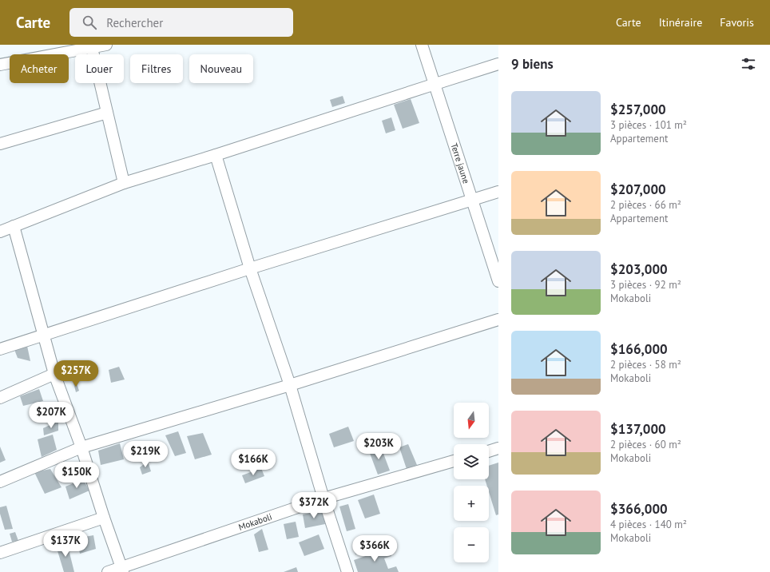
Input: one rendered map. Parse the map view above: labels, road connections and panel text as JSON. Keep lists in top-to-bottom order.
{
  "streets": {
    "street": ["Terre jaune", "Mokaboli"]
  },
  "north": "bottom",
  "page": {
    "header": "Carte",
    "search": "Rechercher",
    "nav": ["Carte", "Itinéraire", "Favoris"],
    "heading": "9 biens",
    "chip": [
      "Acheter",
      "Louer",
      "Filtres",
      "Nouveau"
    ],
    "list": [
      {
        "name": "$257,000",
        "note": "3 pièces · 101 m² · Appartement"
      },
      {
        "name": "$207,000",
        "note": "2 pièces · 66 m² · Appartement"
      },
      {
        "name": "$203,000",
        "note": "3 pièces · 92 m² · Mokaboli"
      },
      {
        "name": "$166,000",
        "note": "2 pièces · 58 m² · Mokaboli"
      },
      {
        "name": "$137,000",
        "note": "2 pièces · 60 m² · Mokaboli"
      },
      {
        "name": "$366,000",
        "note": "4 pièces · 140 m² · Mokaboli"
      }
    ],
    "price": [
      "$257K",
      "$207K",
      "$203K",
      "$219K",
      "$166K",
      "$150K",
      "$372K",
      "$137K",
      "$366K"
    ],
    "map_buttons": ["+", "−"]
  }
}
